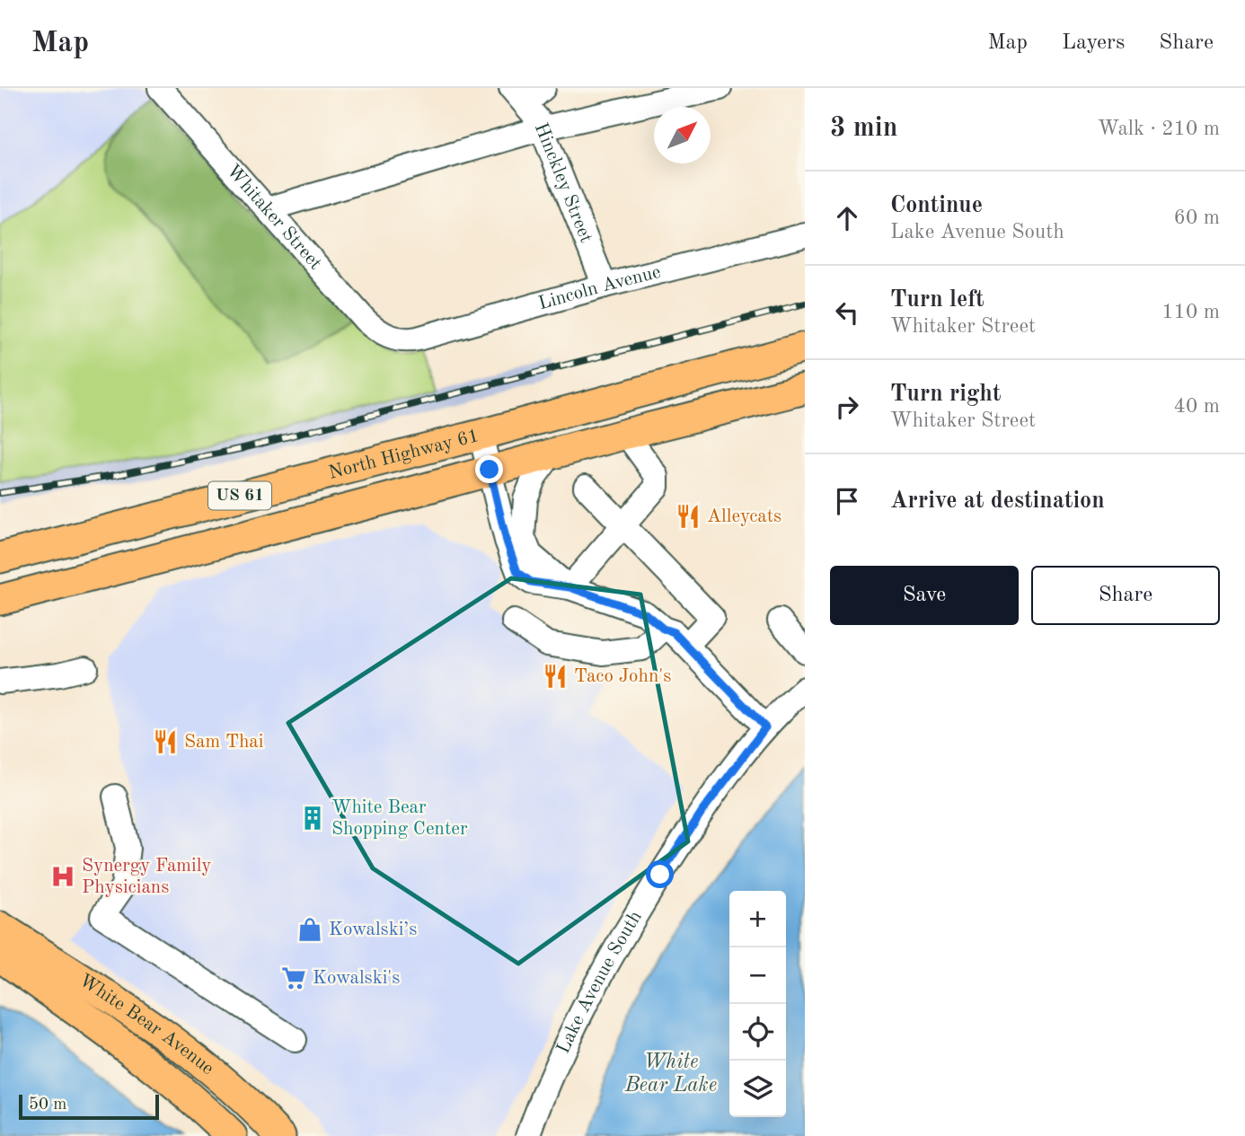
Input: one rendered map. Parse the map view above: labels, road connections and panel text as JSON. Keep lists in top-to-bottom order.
{
  "streets": {
    "main road": ["North Highway 61", "US 61", "White Bear Avenue"],
    "street": [
      "Hinckley Street",
      "Whitaker Street",
      "Lincoln Avenue",
      "Lake Avenue South"
    ]
  },
  "crossings": [
    ["Hinckley Street", "Lincoln Avenue"],
    ["Whitaker Street", "Lincoln Avenue"]
  ],
  "water": ["White Bear Lake"],
  "places": {
    "restaurant": ["Alleycats", "Taco John's", "Sam Thai"],
    "building": ["White Bear Shopping Center"],
    "hospital": ["Synergy Family Physicians"],
    "shop": ["Kowalski’s"],
    "supermarket": ["Kowalski's"]
  },
  "scale_bar": "50 m",
  "north": "top right",
  "page": {
    "header": "Map",
    "nav": ["Map", "Layers", "Share"],
    "heading": ["3 min", "Walk · 210 m"],
    "list": [
      ["Continue", "Lake Avenue South", "60 m"],
      ["Turn left", "Whitaker Street", "110 m"],
      ["Turn right", "Whitaker Street", "40 m"],
      "Arrive at destination"
    ],
    "buttons": ["Save", "Share"],
    "map_buttons": ["+", "−"],
    "scale": "50 m"
  }
}
